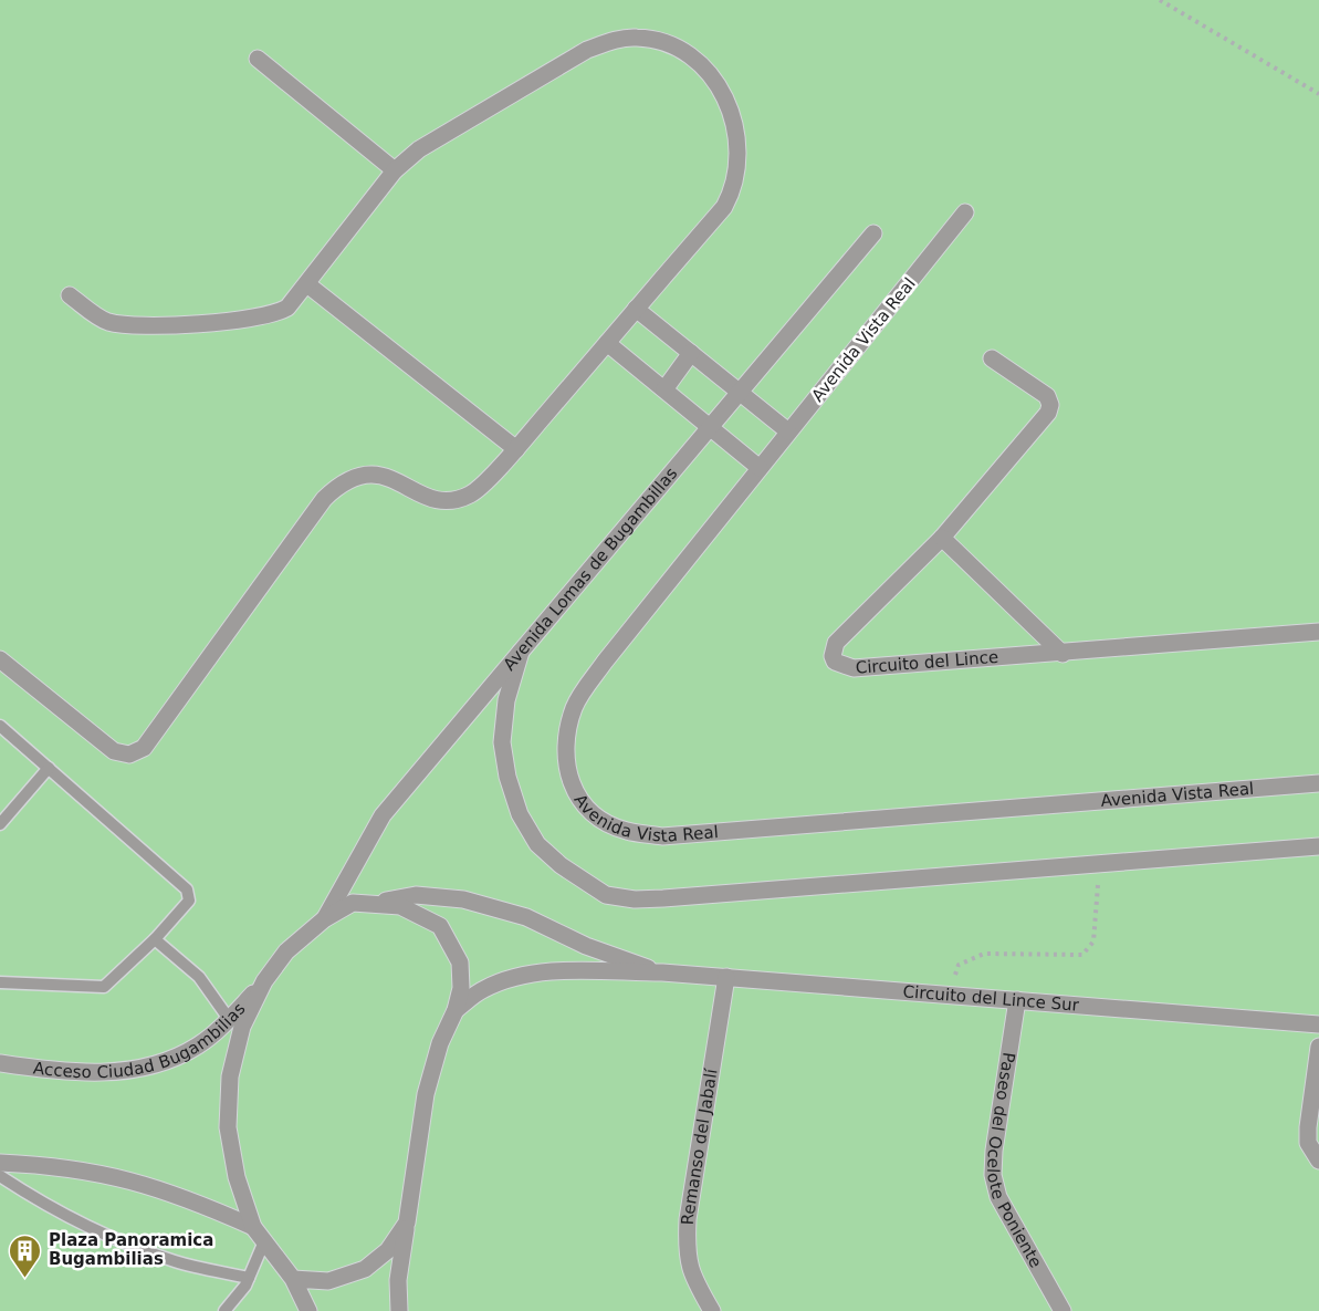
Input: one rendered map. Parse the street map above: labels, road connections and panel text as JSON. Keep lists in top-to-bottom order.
{
  "streets": {
    "street": [
      "Avenida Vista Real",
      "Avenida Lomas de Bugambillas",
      "Circuito del Lince",
      "Circuito del Lince Sur",
      "Acceso Ciudad Bugambilias",
      "Remanso del Jabalí",
      "Paseo del Ocelote Poniente"
    ]
  },
  "crossings": [
    ["Avenida Lomas de Bugambillas", "Circuito del Lince Sur"],
    ["Circuito del Lince Sur", "Remanso del Jabalí"],
    ["Circuito del Lince Sur", "Paseo del Ocelote Poniente"]
  ],
  "places": {
    "building": ["Plaza Panoramica Bugambilias"]
  }
}
